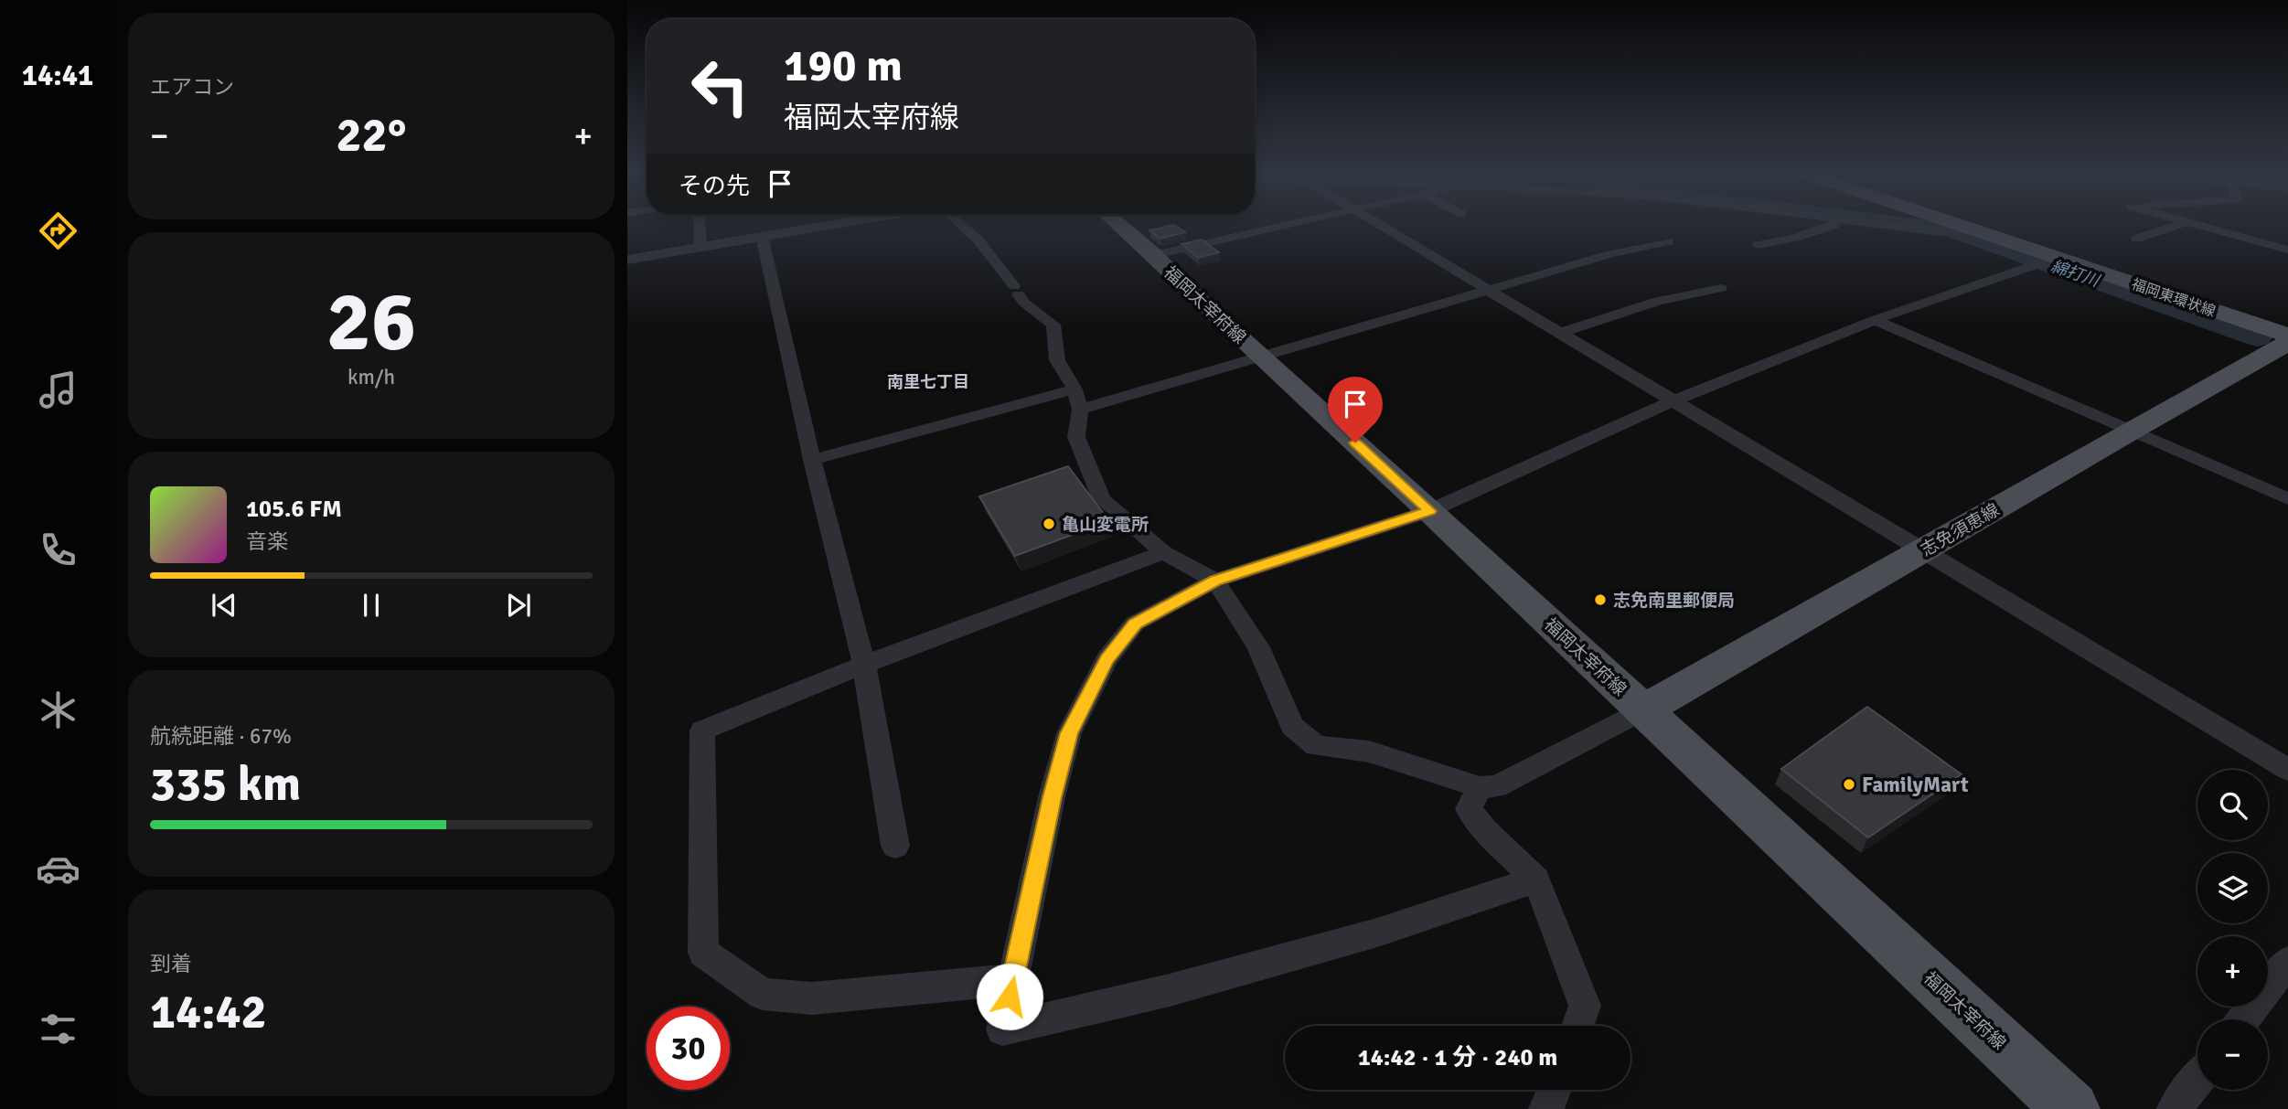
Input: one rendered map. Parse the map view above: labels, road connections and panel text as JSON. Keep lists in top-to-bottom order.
{
  "streets": {
    "main road": ["福岡東環状線", "福岡太宰府線", "志免須恵線"]
  },
  "crossings": [
    ["福岡東環状線", "志免須恵線"],
    ["福岡太宰府線", "志免須恵線"]
  ],
  "districts": ["南里七丁目"],
  "water": ["綿打川"],
  "places": ["亀山変電所", "志免南里郵便局", "FamilyMart"],
  "page": {
    "tabs": "14:41",
    "tile": [
      "エアコン",
      ["26", "km/h"],
      ["航続距離 · 67%", "335 km"],
      ["到着", "14:42"]
    ],
    "turn": ["190 m", "福岡太宰府線"],
    "heat": ["−", "22°", "+"],
    "then": "その先",
    "song": ["105.6 FM", "音楽"],
    "map_buttons": ["+", "−"],
    "limit": "30",
    "trip": "14:42 · 1 分 · 240 m"
  }
}
